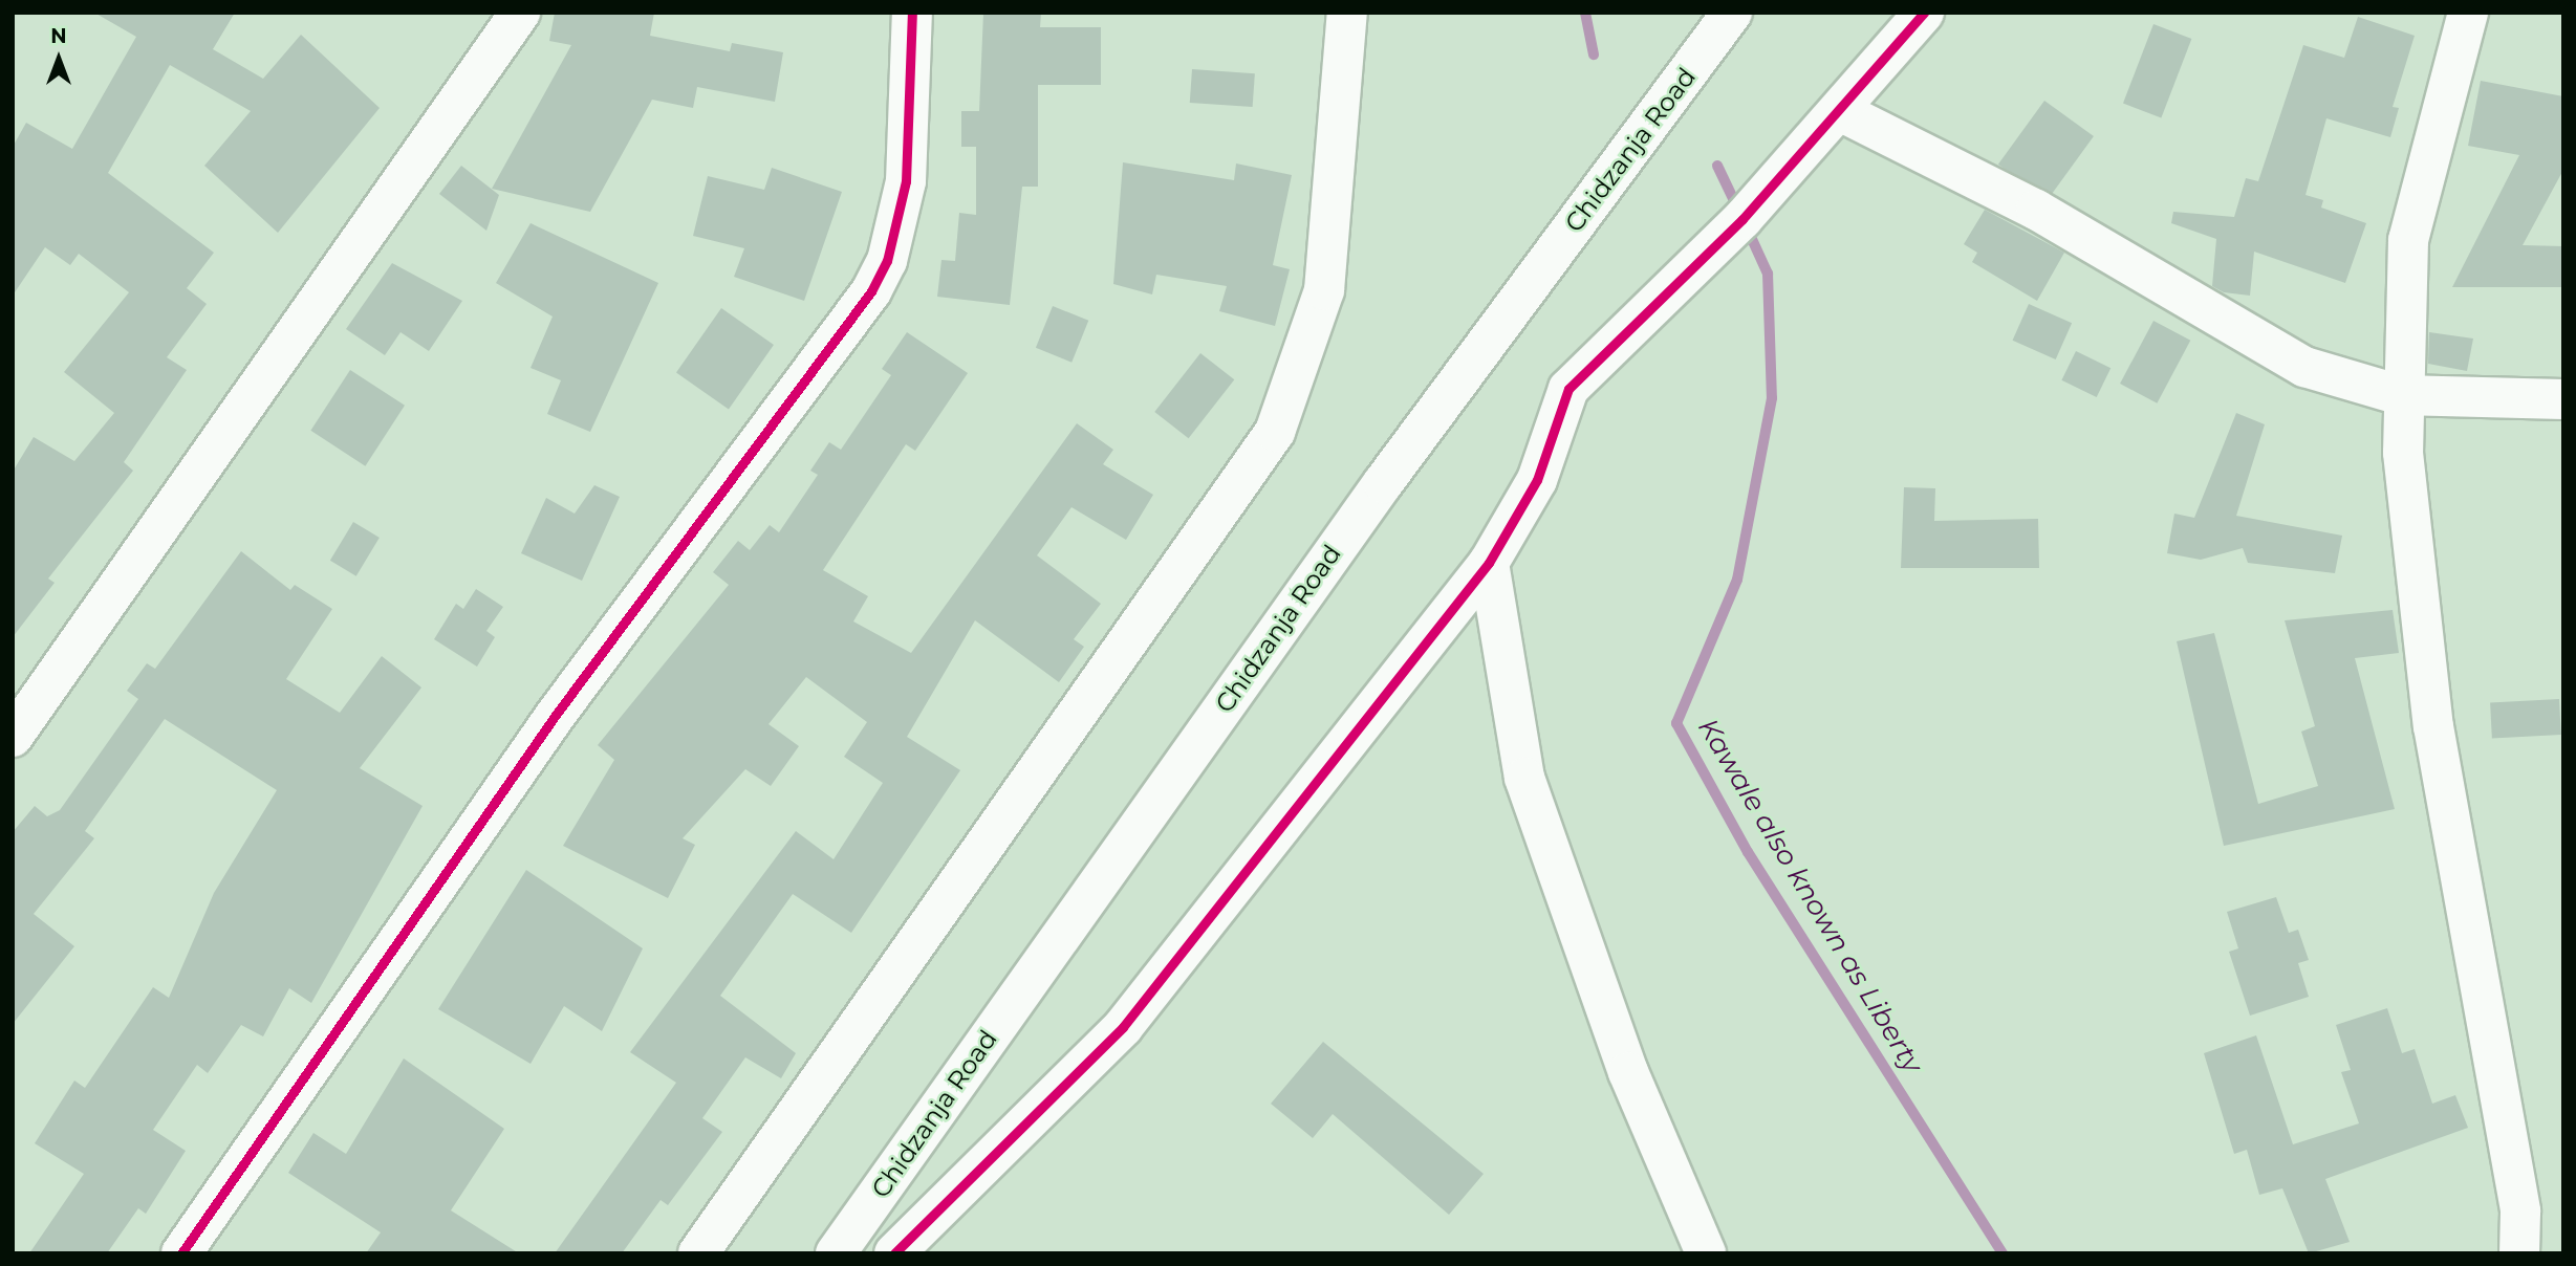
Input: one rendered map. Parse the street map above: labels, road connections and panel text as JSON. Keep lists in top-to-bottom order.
{
  "streets": {
    "street": ["Chidzanja Road"]
  },
  "water": ["Kawale also known as Liberty"],
  "north": "top"
}
